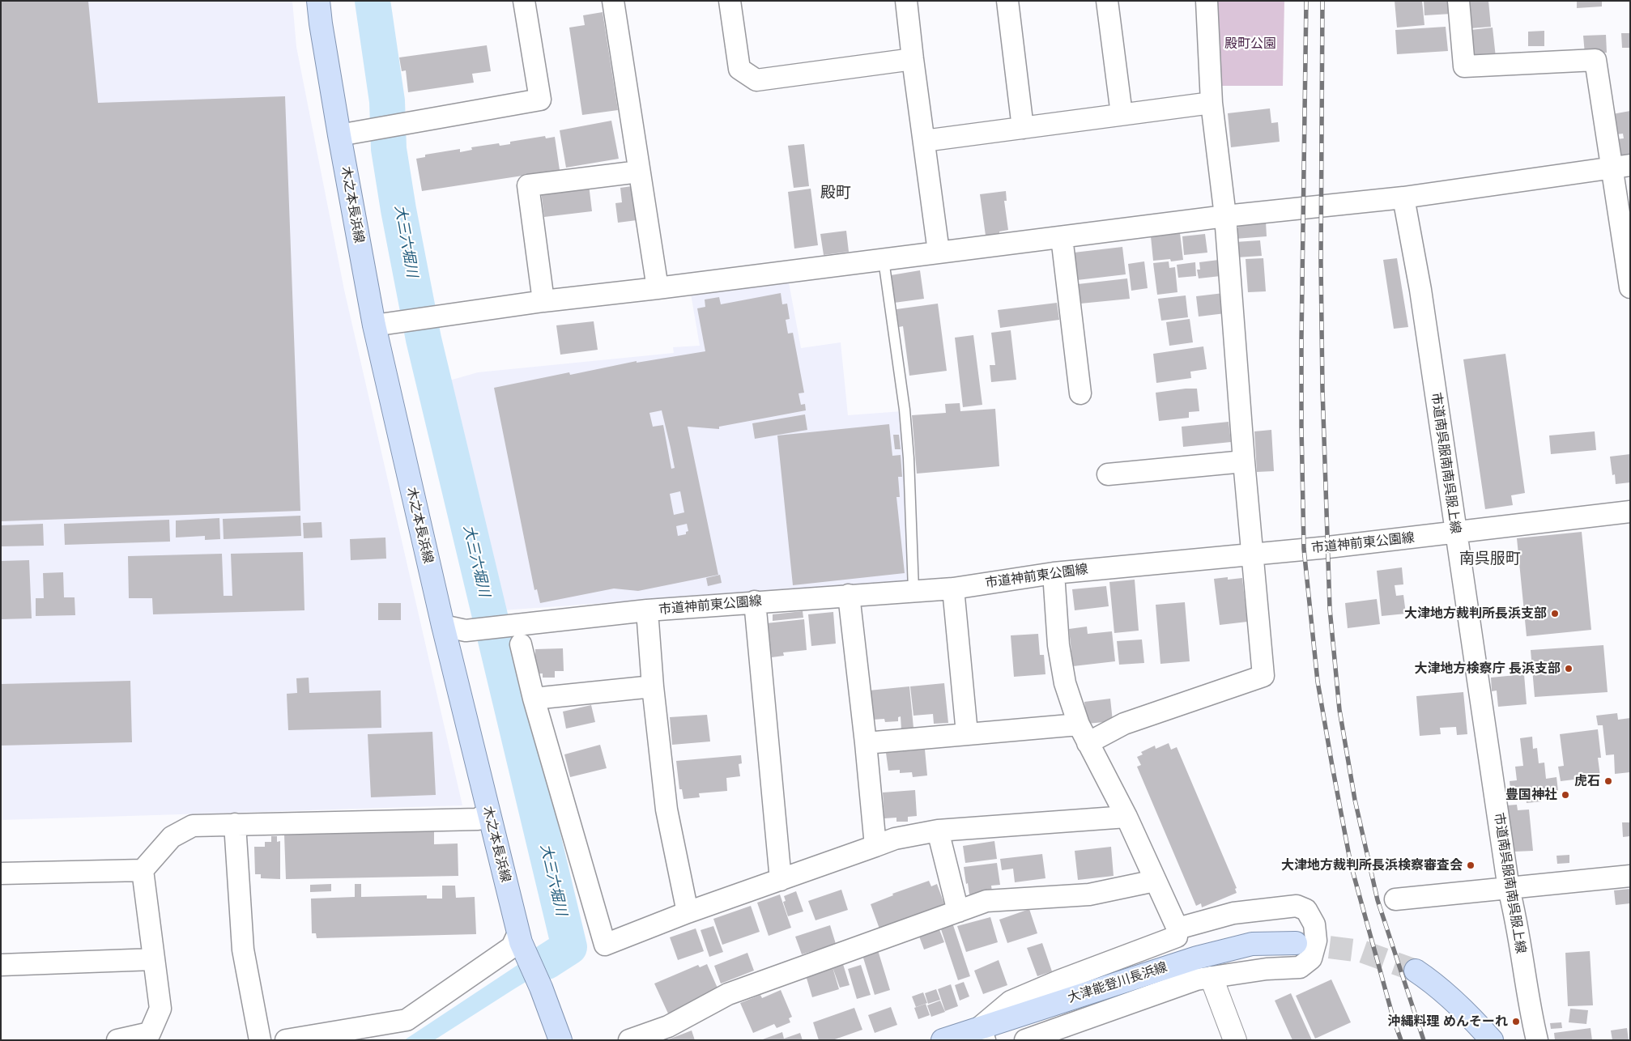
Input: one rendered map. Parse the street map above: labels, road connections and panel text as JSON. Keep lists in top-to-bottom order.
{
  "streets": {
    "main road": ["木之本長浜線", "大津能登川長浜線"],
    "street": ["市道南呉服南南呉服上線", "市道神前東公園線"]
  },
  "crossings": [
    ["木之本長浜線", "市道神前東公園線"],
    ["市道南呉服南南呉服上線", "市道神前東公園線"]
  ],
  "districts": ["殿町", "南呉服町"],
  "water": ["大三六堀川"],
  "parks": ["殿町公園"],
  "places": [
    "大津地方裁判所長浜支部",
    "大津地方検察庁 長浜支部",
    "虎石",
    "豊国神社",
    "大津地方裁判所長浜検察審査会",
    "沖縄料理 めんそーれ"
  ]
}
